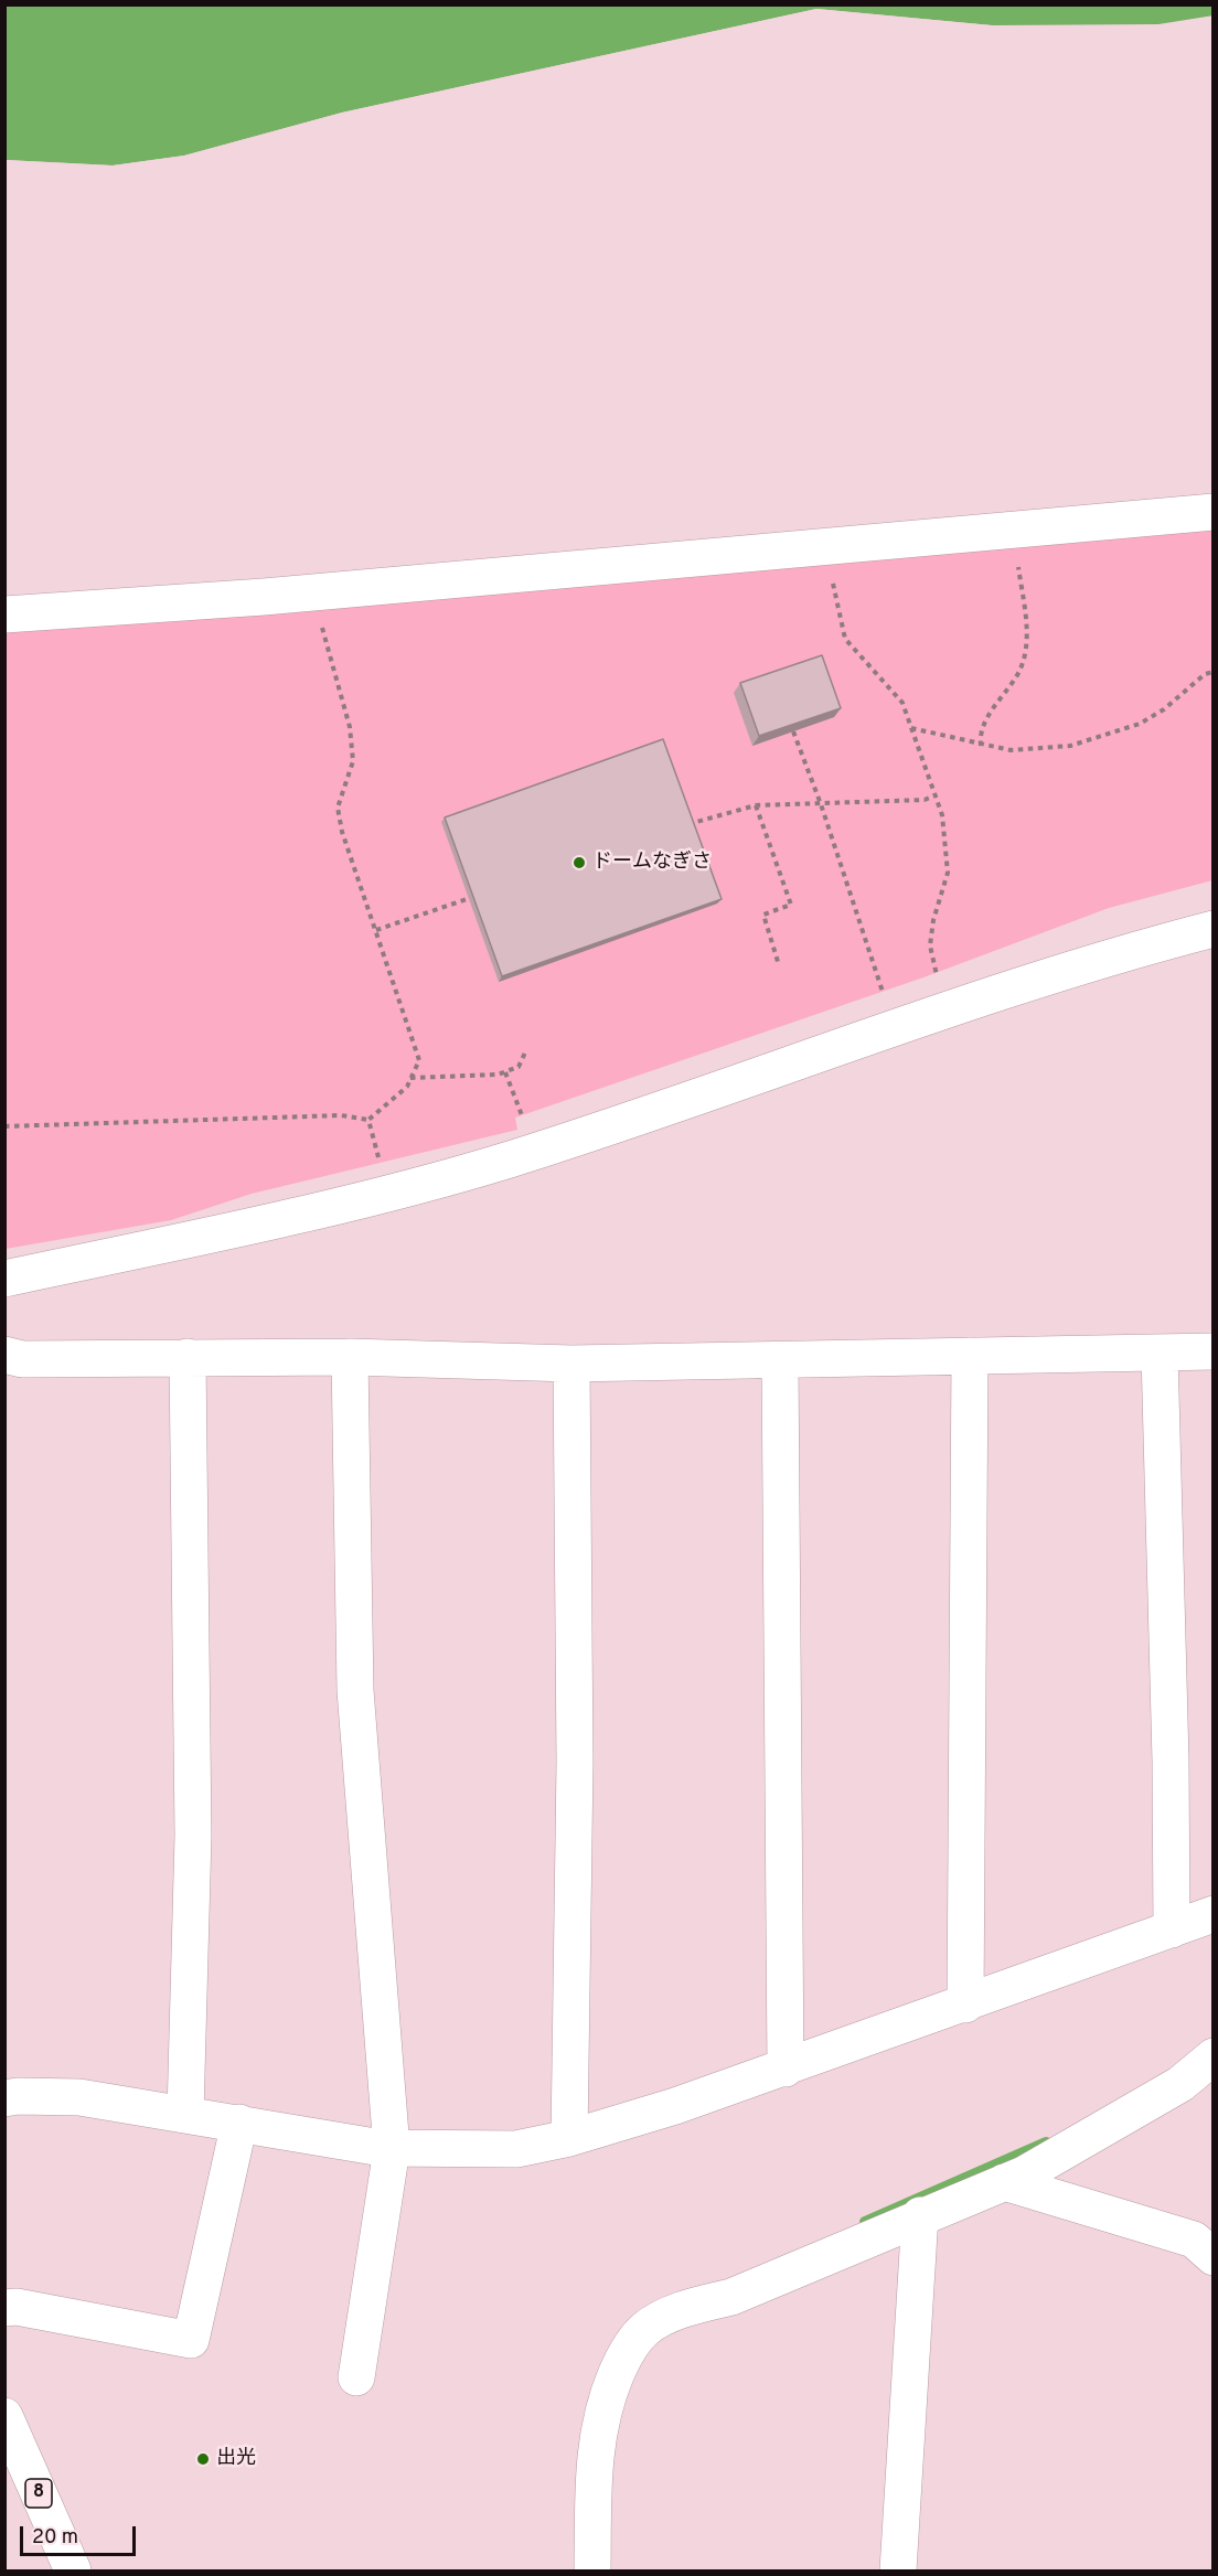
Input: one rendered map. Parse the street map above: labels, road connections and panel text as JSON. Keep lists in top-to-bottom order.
{
  "streets": {
    "main road": ["8"]
  },
  "places": ["ドームなぎさ", "出光"],
  "scale_bar": "20 m"
}
